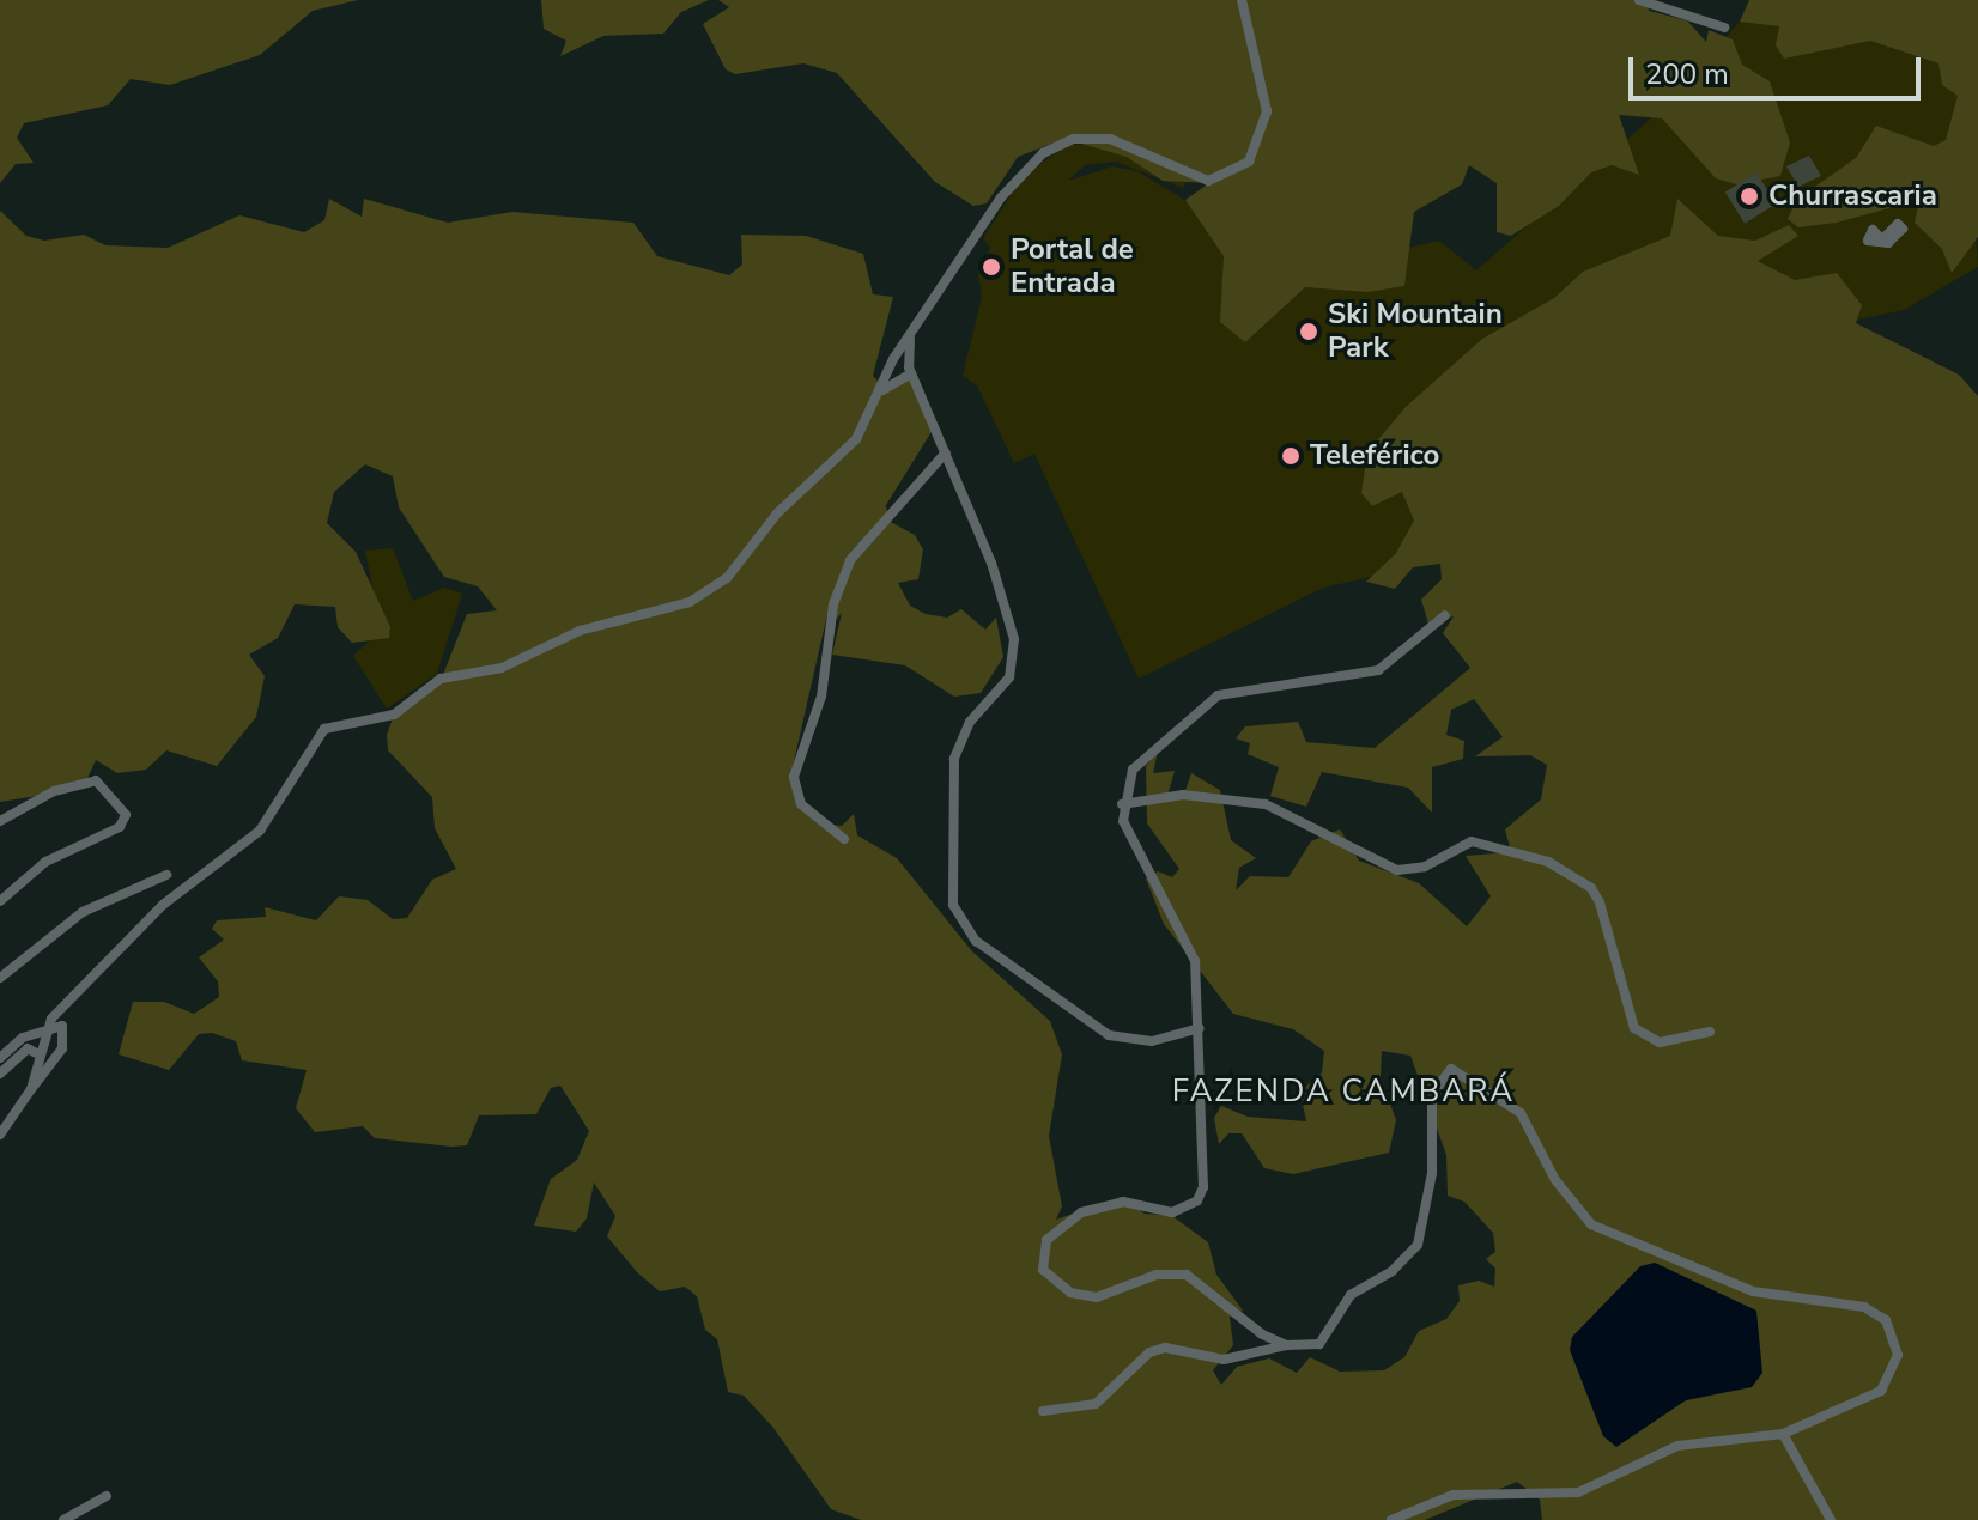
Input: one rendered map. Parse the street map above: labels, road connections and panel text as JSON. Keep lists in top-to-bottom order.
{
  "districts": ["FAZENDA CAMBARÁ"],
  "places": [
    "Churrascaria",
    "Portal de Entrada",
    "Ski Mountain Park",
    "Teleférico"
  ],
  "scale_bar": "200 m"
}
